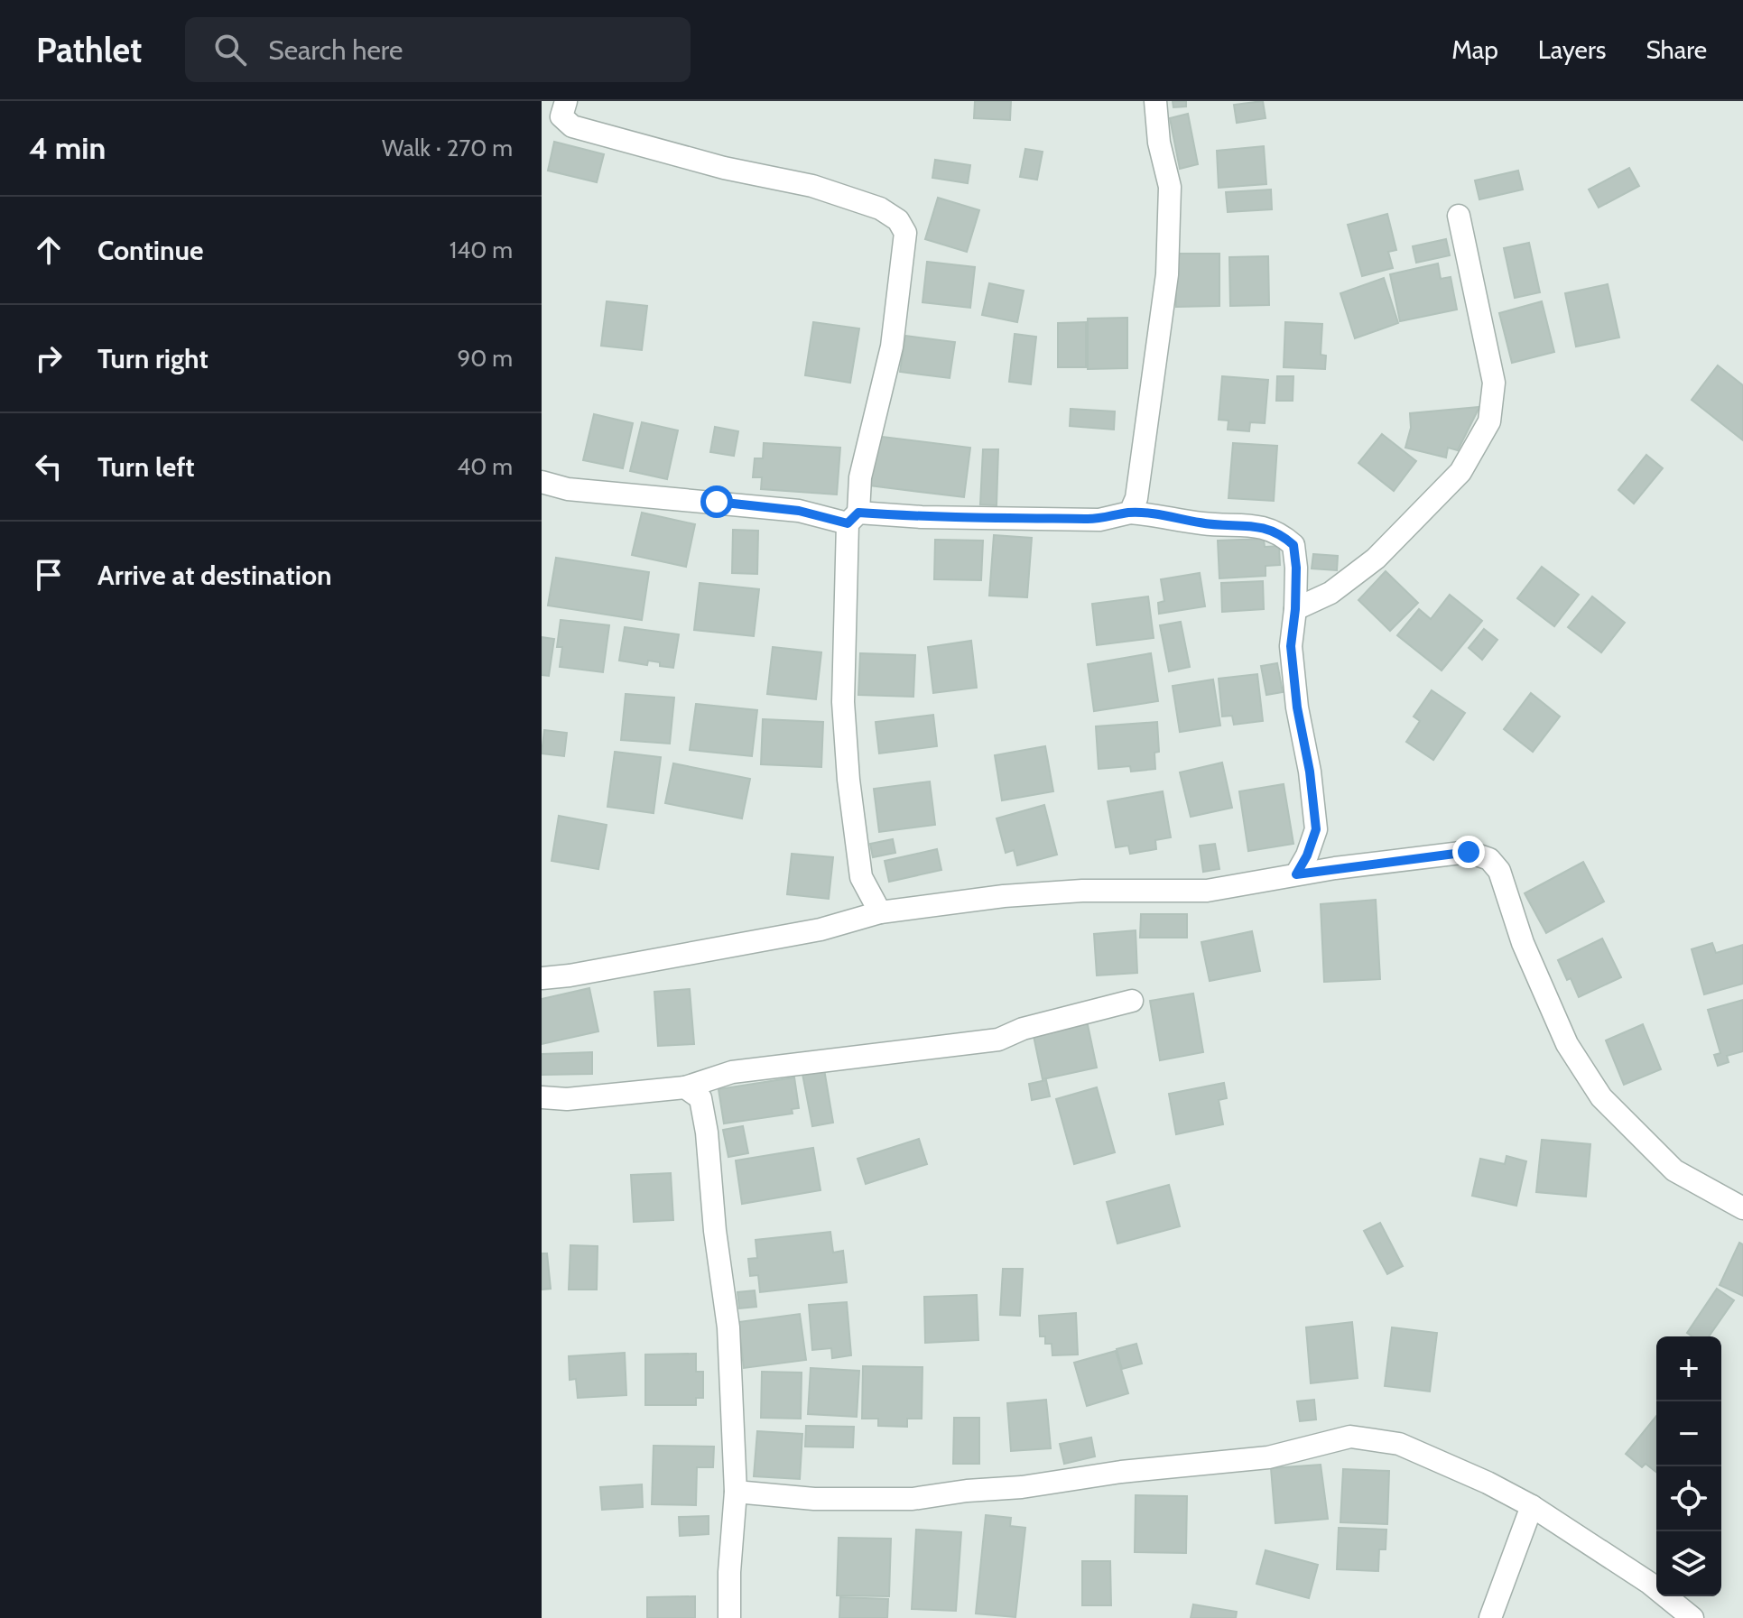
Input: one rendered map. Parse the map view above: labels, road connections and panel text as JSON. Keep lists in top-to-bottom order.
{
  "page": {
    "header": "Pathlet",
    "search": "Search here",
    "nav": ["Map", "Layers", "Share"],
    "heading": ["4 min", "Walk · 270 m"],
    "list": [
      ["Continue", "140 m"],
      ["Turn right", "90 m"],
      ["Turn left", "40 m"],
      "Arrive at destination"
    ],
    "map_buttons": ["+", "−"]
  }
}
